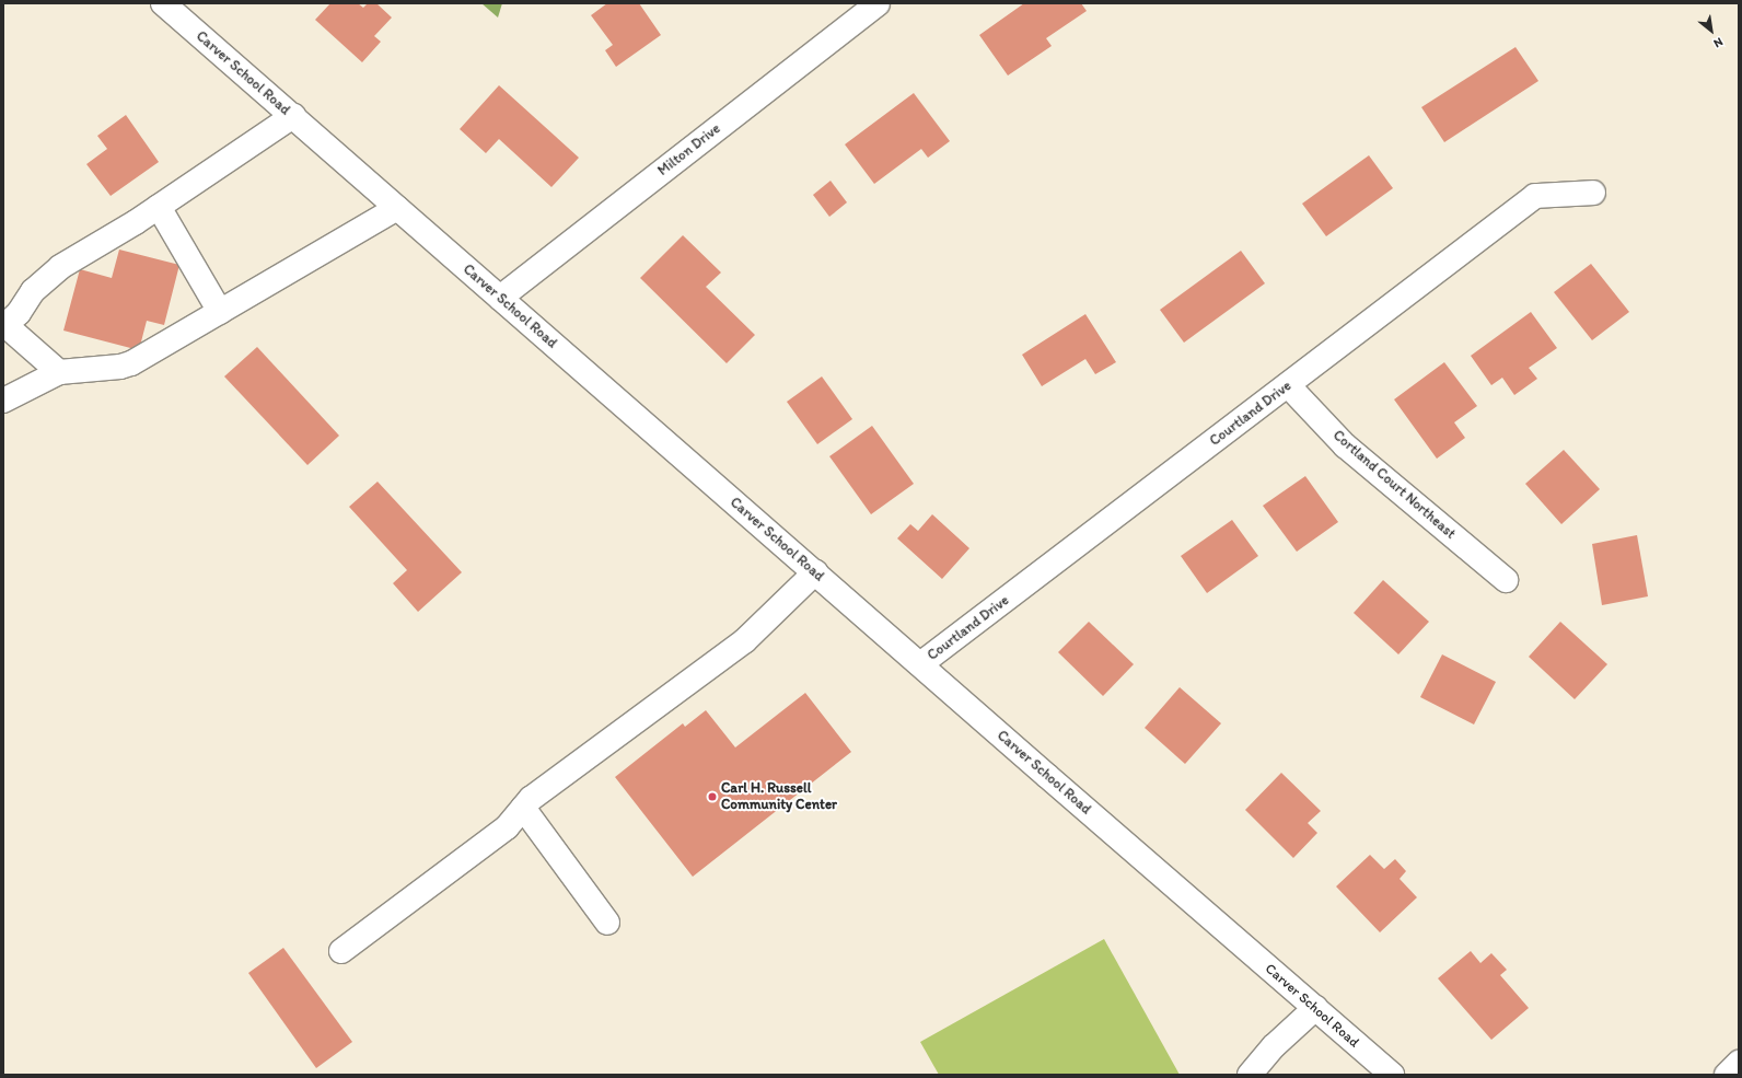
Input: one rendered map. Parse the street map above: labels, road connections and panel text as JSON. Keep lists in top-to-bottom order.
{
  "streets": {
    "main road": [
      "Carver School Road",
      "Milton Drive",
      "Courtland Drive",
      "Cortland Court Northeast"
    ]
  },
  "crossings": [
    ["Carver School Road", "Milton Drive"],
    ["Carver School Road", "Courtland Drive"],
    ["Courtland Drive", "Cortland Court Northeast"]
  ],
  "places": ["Carl H. Russell Community Center"],
  "north": "bottom right"
}
